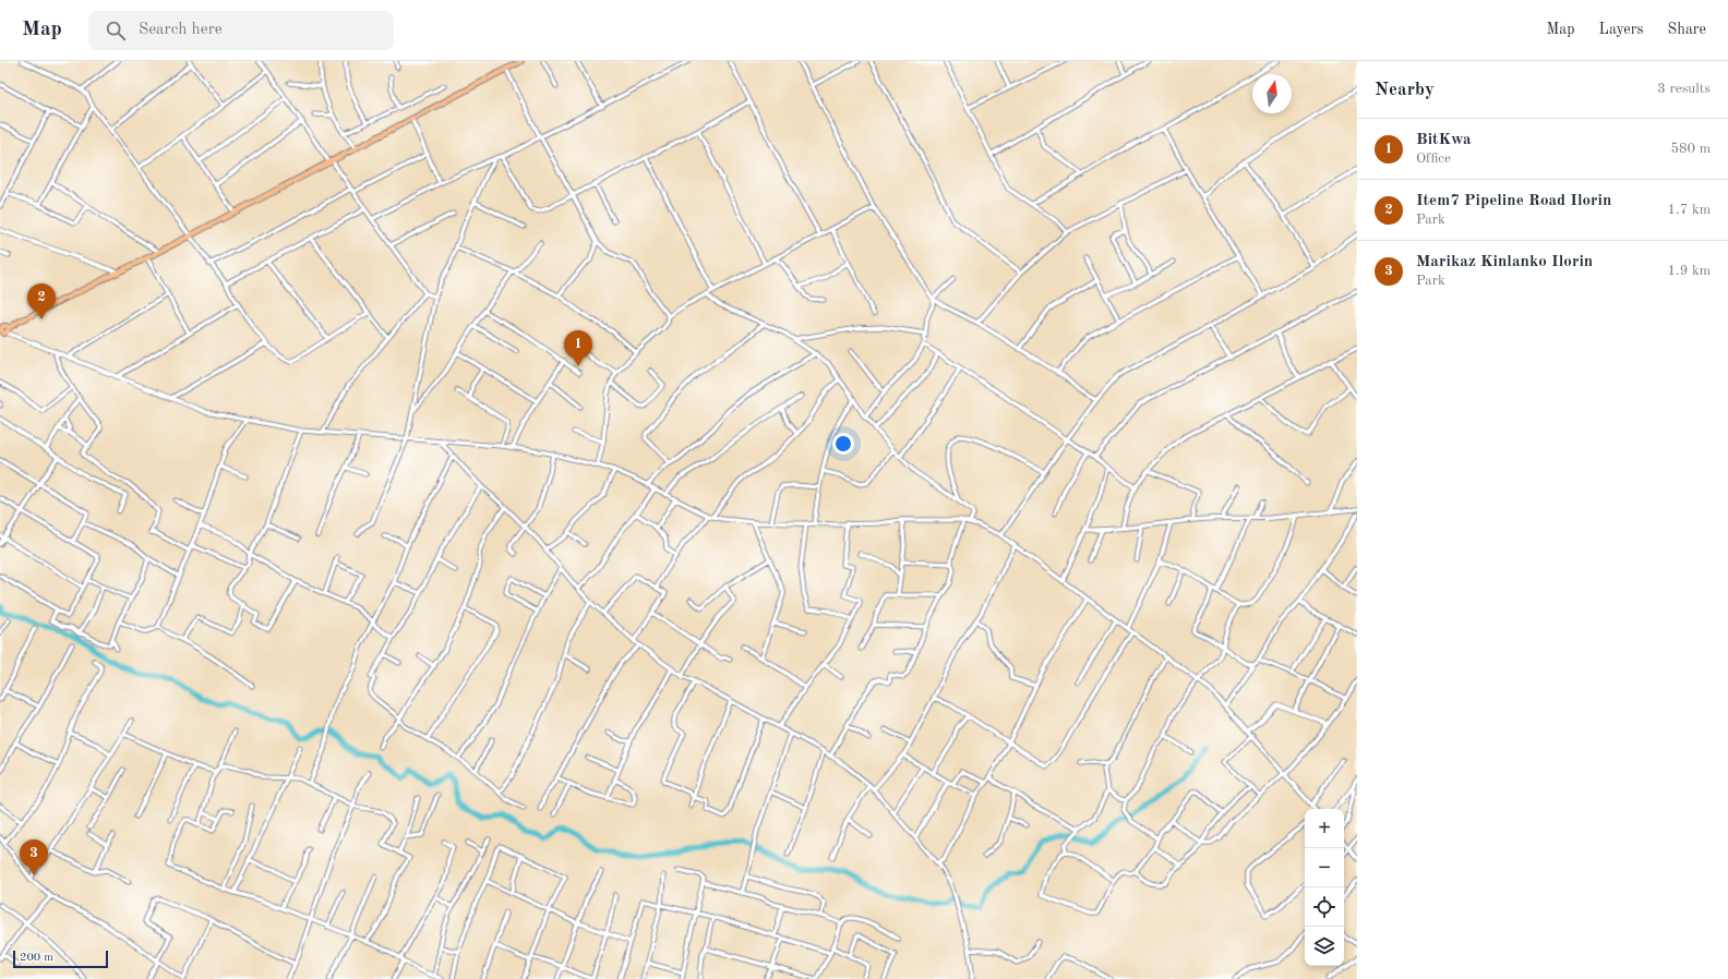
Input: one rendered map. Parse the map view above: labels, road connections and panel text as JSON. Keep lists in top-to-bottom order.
{
  "scale_bar": "200 m",
  "north": "top",
  "page": {
    "header": "Map",
    "search": "Search here",
    "nav": ["Map", "Layers", "Share"],
    "heading": ["Nearby", "3 results"],
    "list": [
      {
        "mark": "1",
        "name": "BitKwa",
        "note": "Office",
        "value": "580 m"
      },
      {
        "mark": "2",
        "name": "Item7 Pipeline Road Ilorin",
        "note": "Park",
        "value": "1.7 km"
      },
      {
        "mark": "3",
        "name": "Marikaz Kinlanko Ilorin",
        "note": "Park",
        "value": "1.9 km"
      }
    ],
    "pins": ["2", "1", "3"],
    "map_buttons": ["+", "−"],
    "scale": "200 m"
  }
}
